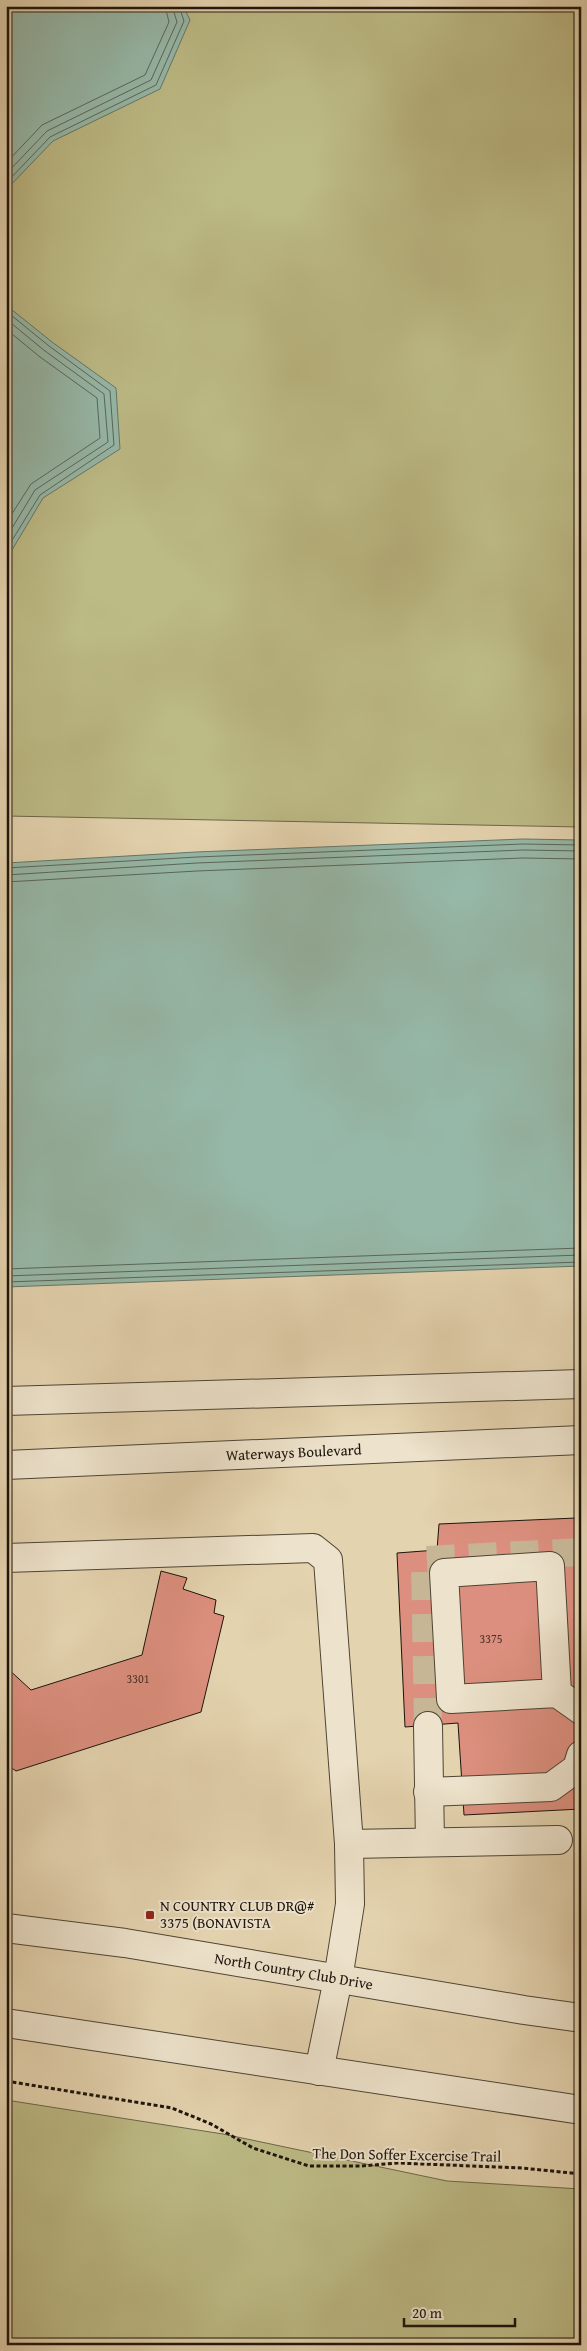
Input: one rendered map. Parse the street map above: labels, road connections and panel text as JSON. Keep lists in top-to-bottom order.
{
  "streets": {
    "street": ["Waterways Boulevard", "North Country Club Drive"],
    "path": ["The Don Soffer Excercise Trail"]
  },
  "places": {
    "transit": ["N COUNTRY CLUB DR@# 3375 (BONAVISTA"]
  },
  "house_numbers": ["3375", "3301"],
  "scale_bar": "20 m"
}
